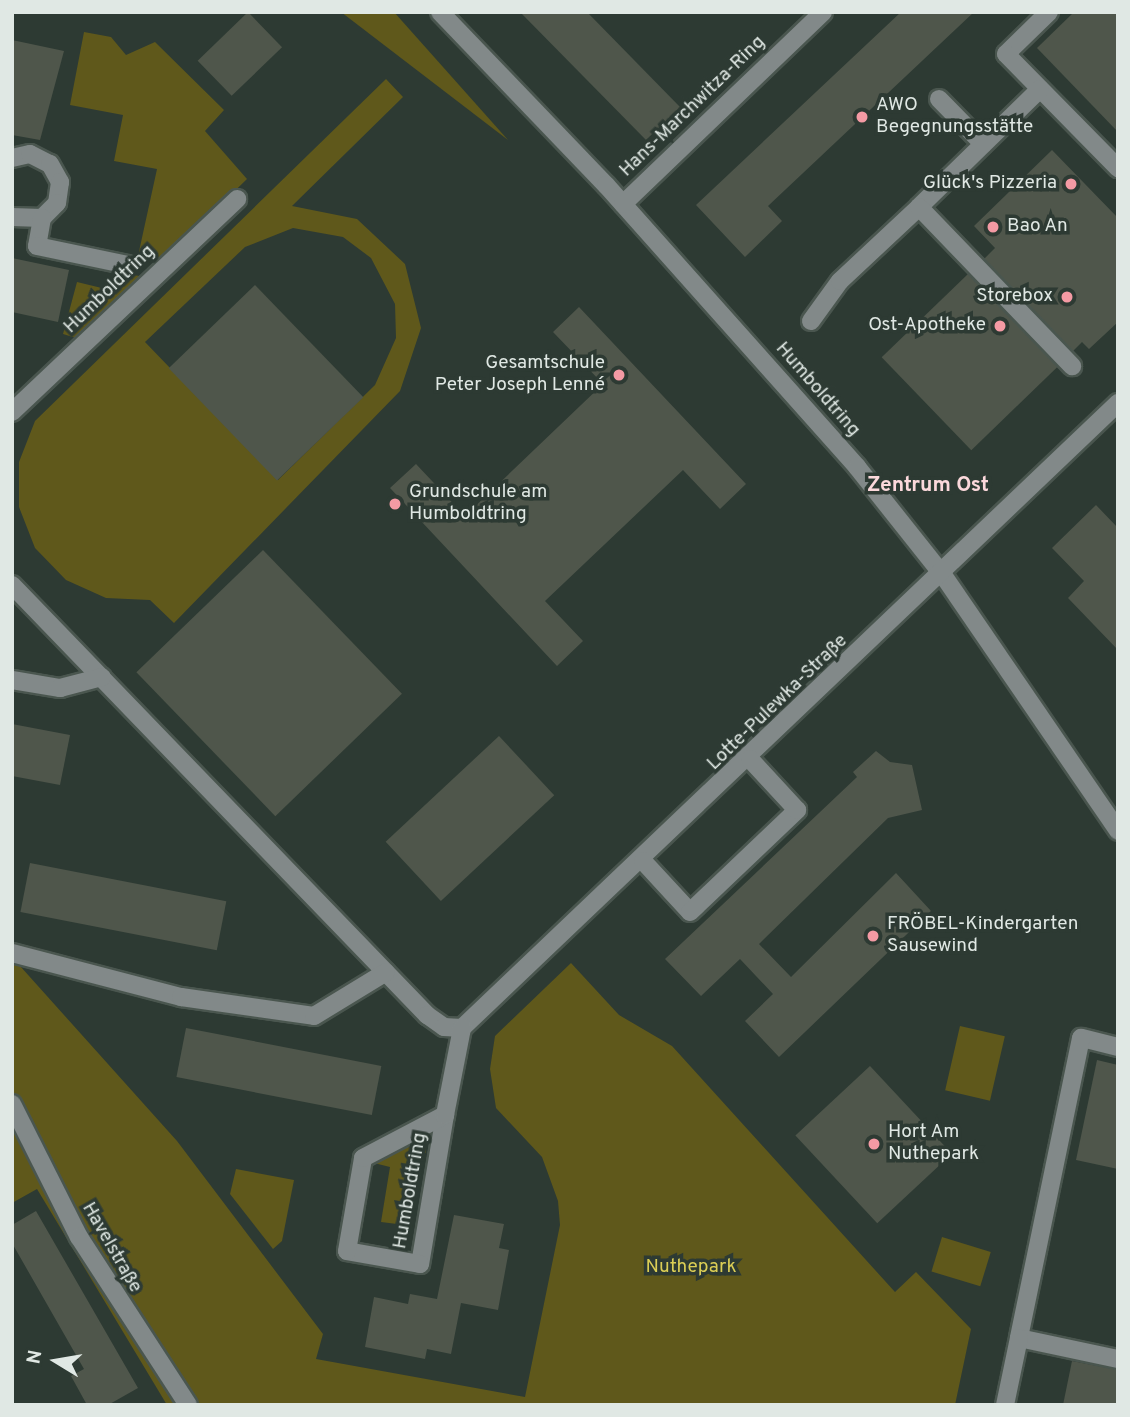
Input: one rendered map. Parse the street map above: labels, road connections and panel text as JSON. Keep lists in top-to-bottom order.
{
  "streets": {
    "street": [
      "Hans-Marchwitza-Ring",
      "Humboldtring",
      "Lotte-Pulewka-Straße",
      "Havelstraße"
    ]
  },
  "crossings": [
    ["Hans-Marchwitza-Ring", "Humboldtring"],
    ["Humboldtring", "Lotte-Pulewka-Straße"]
  ],
  "districts": ["Zentrum Ost"],
  "parks": ["Nuthepark"],
  "places": [
    "AWO Begegnungsstätte",
    "Glück's Pizzeria",
    "Bao An",
    "Storebox",
    "Ost-Apotheke",
    "Gesamtschule Peter Joseph Lenné",
    "Grundschule am Humboldtring",
    "FRÖBEL-Kindergarten Sausewind",
    "Hort Am Nuthepark"
  ],
  "north": "left"
}
